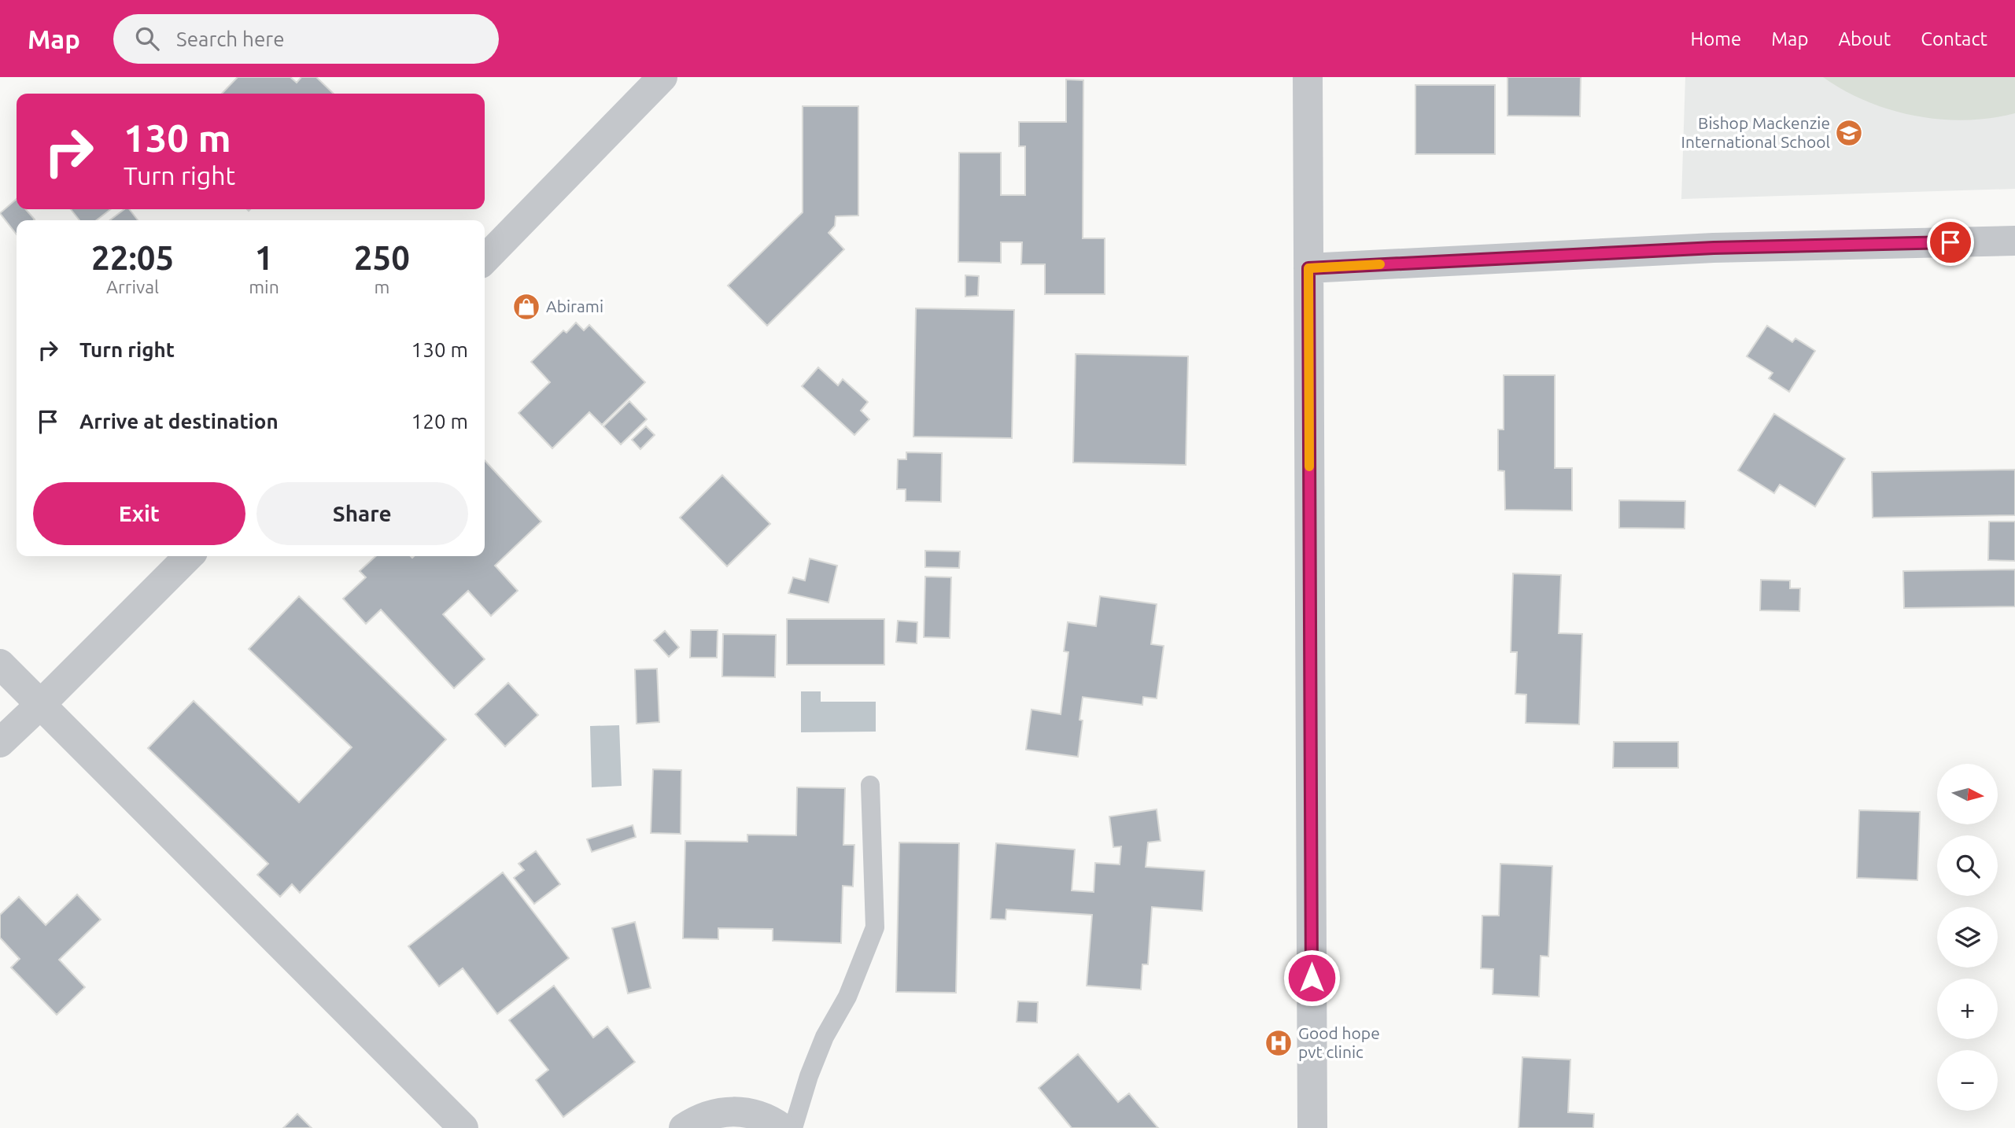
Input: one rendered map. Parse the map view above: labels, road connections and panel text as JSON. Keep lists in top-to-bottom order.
{
  "places": {
    "school or university": ["Bishop Mackenzie International School"],
    "shop": ["Abirami"],
    "hospital": ["Good hope pvt clinic"]
  },
  "north": "right",
  "page": {
    "header": "Map",
    "search": "Search here",
    "nav": [
      "Home",
      "Map",
      "About",
      "Contact"
    ],
    "turn": ["130 m", "Turn right"],
    "eta": [
      "22:05",
      "Arrival",
      "1",
      "min",
      "250",
      "m"
    ],
    "list": [
      {
        "name": "Turn right",
        "value": "130 m"
      },
      {
        "name": "Arrive at destination",
        "value": "120 m"
      }
    ],
    "buttons": ["Exit", "Share"],
    "map_buttons": ["+", "−"]
  }
}
